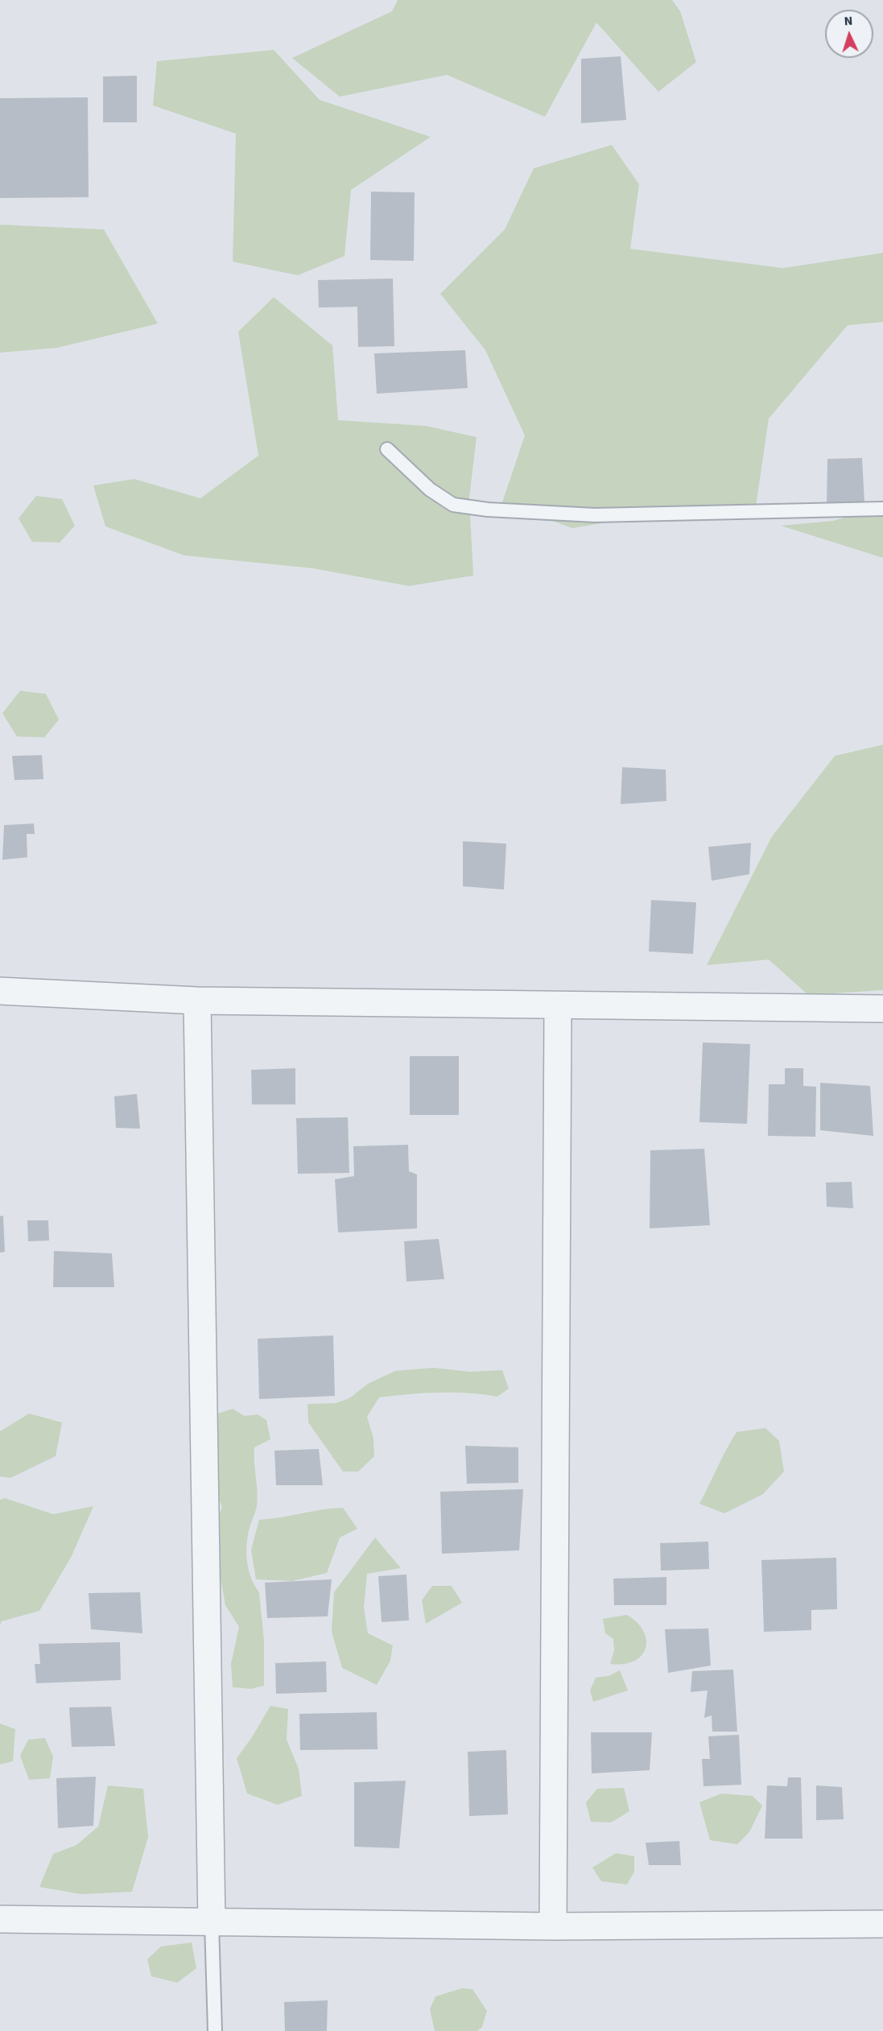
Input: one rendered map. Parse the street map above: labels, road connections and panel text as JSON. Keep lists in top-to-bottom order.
{
  "north": "top"
}
